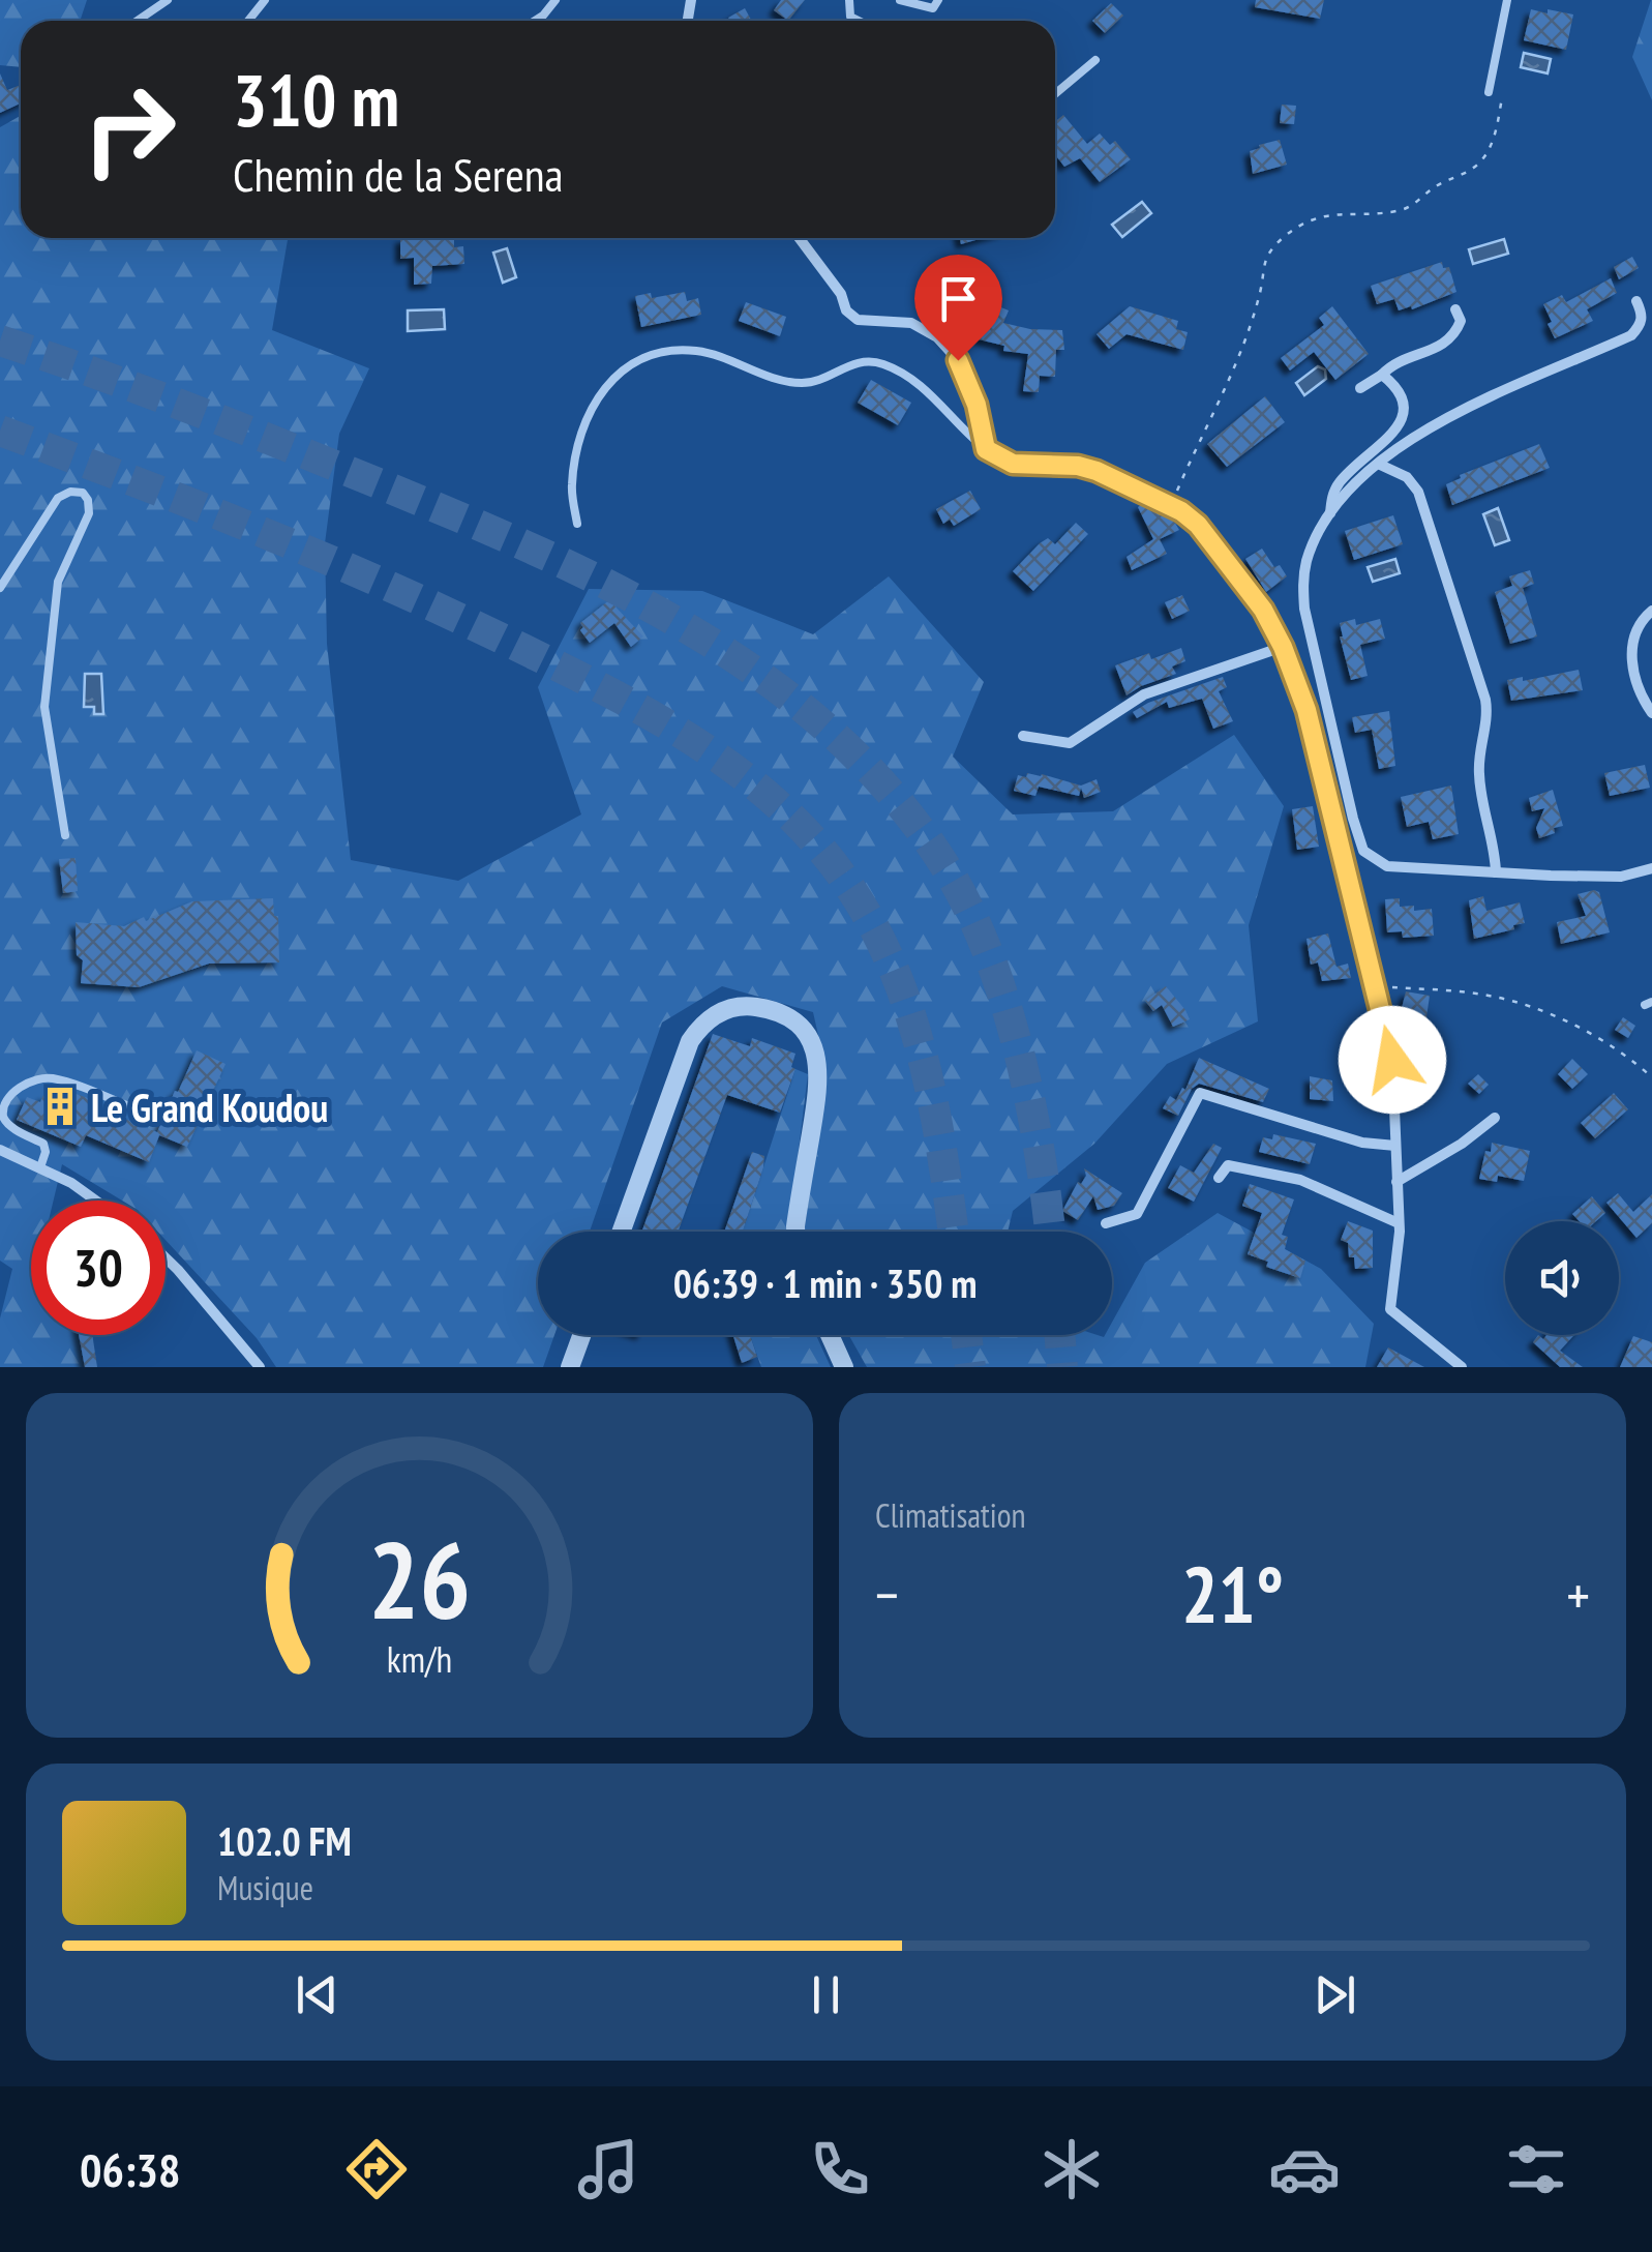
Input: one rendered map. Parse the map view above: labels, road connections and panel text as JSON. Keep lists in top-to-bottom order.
{
  "places": {
    "building": ["Le Grand Koudou"]
  },
  "page": {
    "turn": ["310 m", "Chemin de la Serena"],
    "limit": "30",
    "trip": "06:39 · 1 min · 350 m",
    "tile": "Climatisation",
    "heat": ["−", "21°", "+"],
    "song": ["102.0 FM", "Musique"],
    "tabs": "06:38",
    "gauge": ["26", "km/h"]
  }
}
